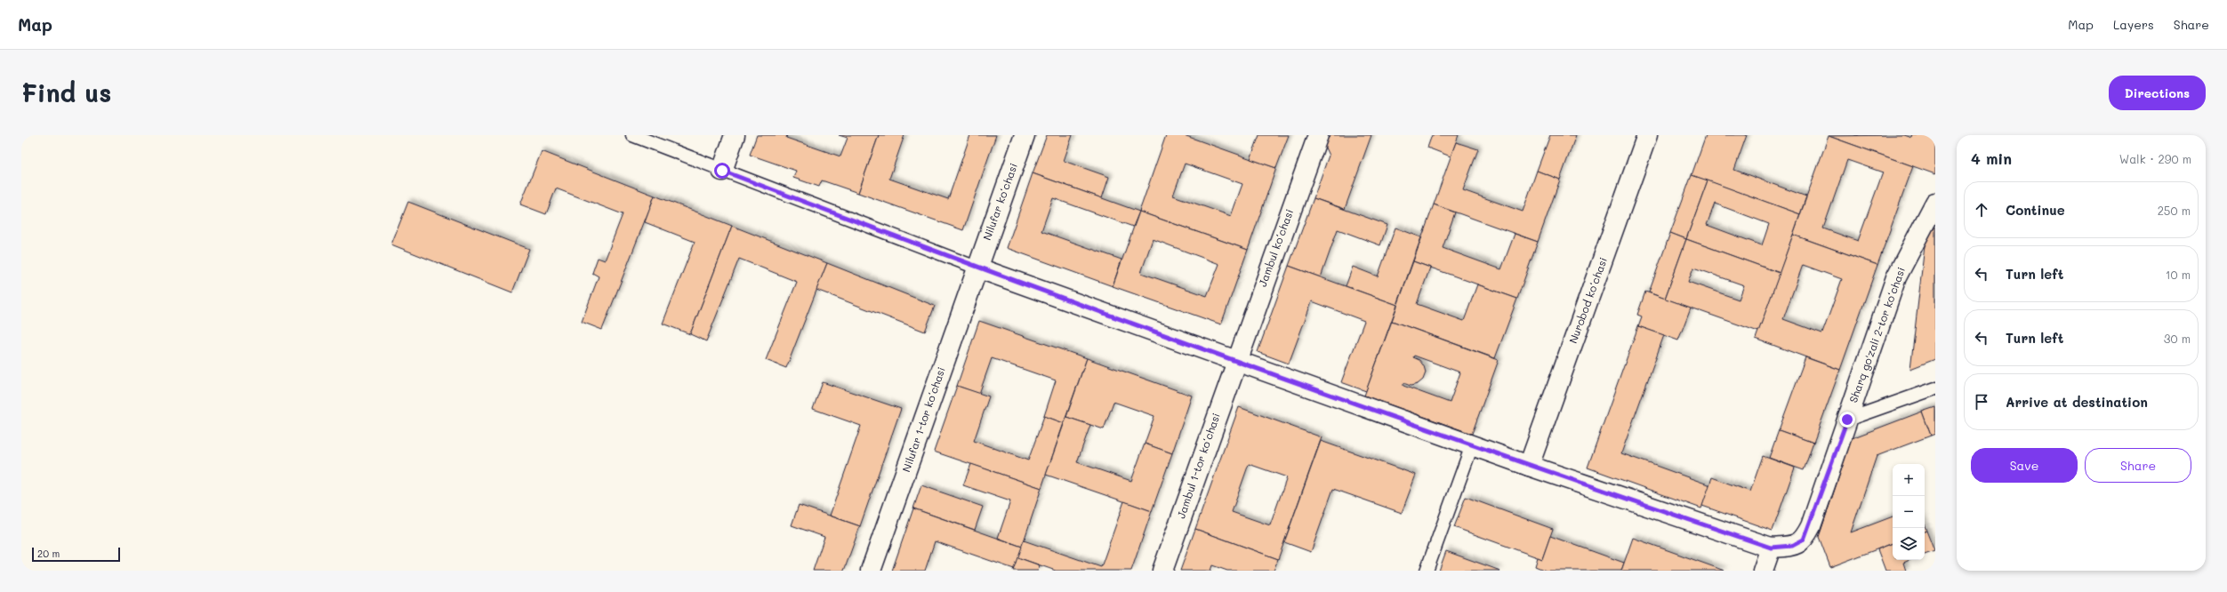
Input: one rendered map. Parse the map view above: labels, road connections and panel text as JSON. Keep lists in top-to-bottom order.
{
  "streets": {
    "street": [
      "Nilufar koʻchasi",
      "Jambul koʻchasi",
      "Nurobod koʻchasi",
      "Sharq go'zali 2-tor koʻchasi",
      "Nilufar 1-tor koʻchasi",
      "Jambul 1-tor koʻchasi"
    ]
  },
  "crossings": [
    ["Nilufar koʻchasi", "Nilufar 1-tor koʻchasi"],
    ["Jambul koʻchasi", "Jambul 1-tor koʻchasi"]
  ],
  "scale_bar": "20 m",
  "page": {
    "header": "Map",
    "nav": ["Map", "Layers", "Share"],
    "buttons": [
      "Directions",
      ["Save", "Share"]
    ],
    "title": "Find us",
    "heading": ["4 min", "Walk · 290 m"],
    "list": [
      ["Continue", "250 m"],
      ["Turn left", "10 m"],
      ["Turn left", "30 m"],
      "Arrive at destination"
    ],
    "map_buttons": ["+", "−"],
    "scale": "20 m"
  }
}
